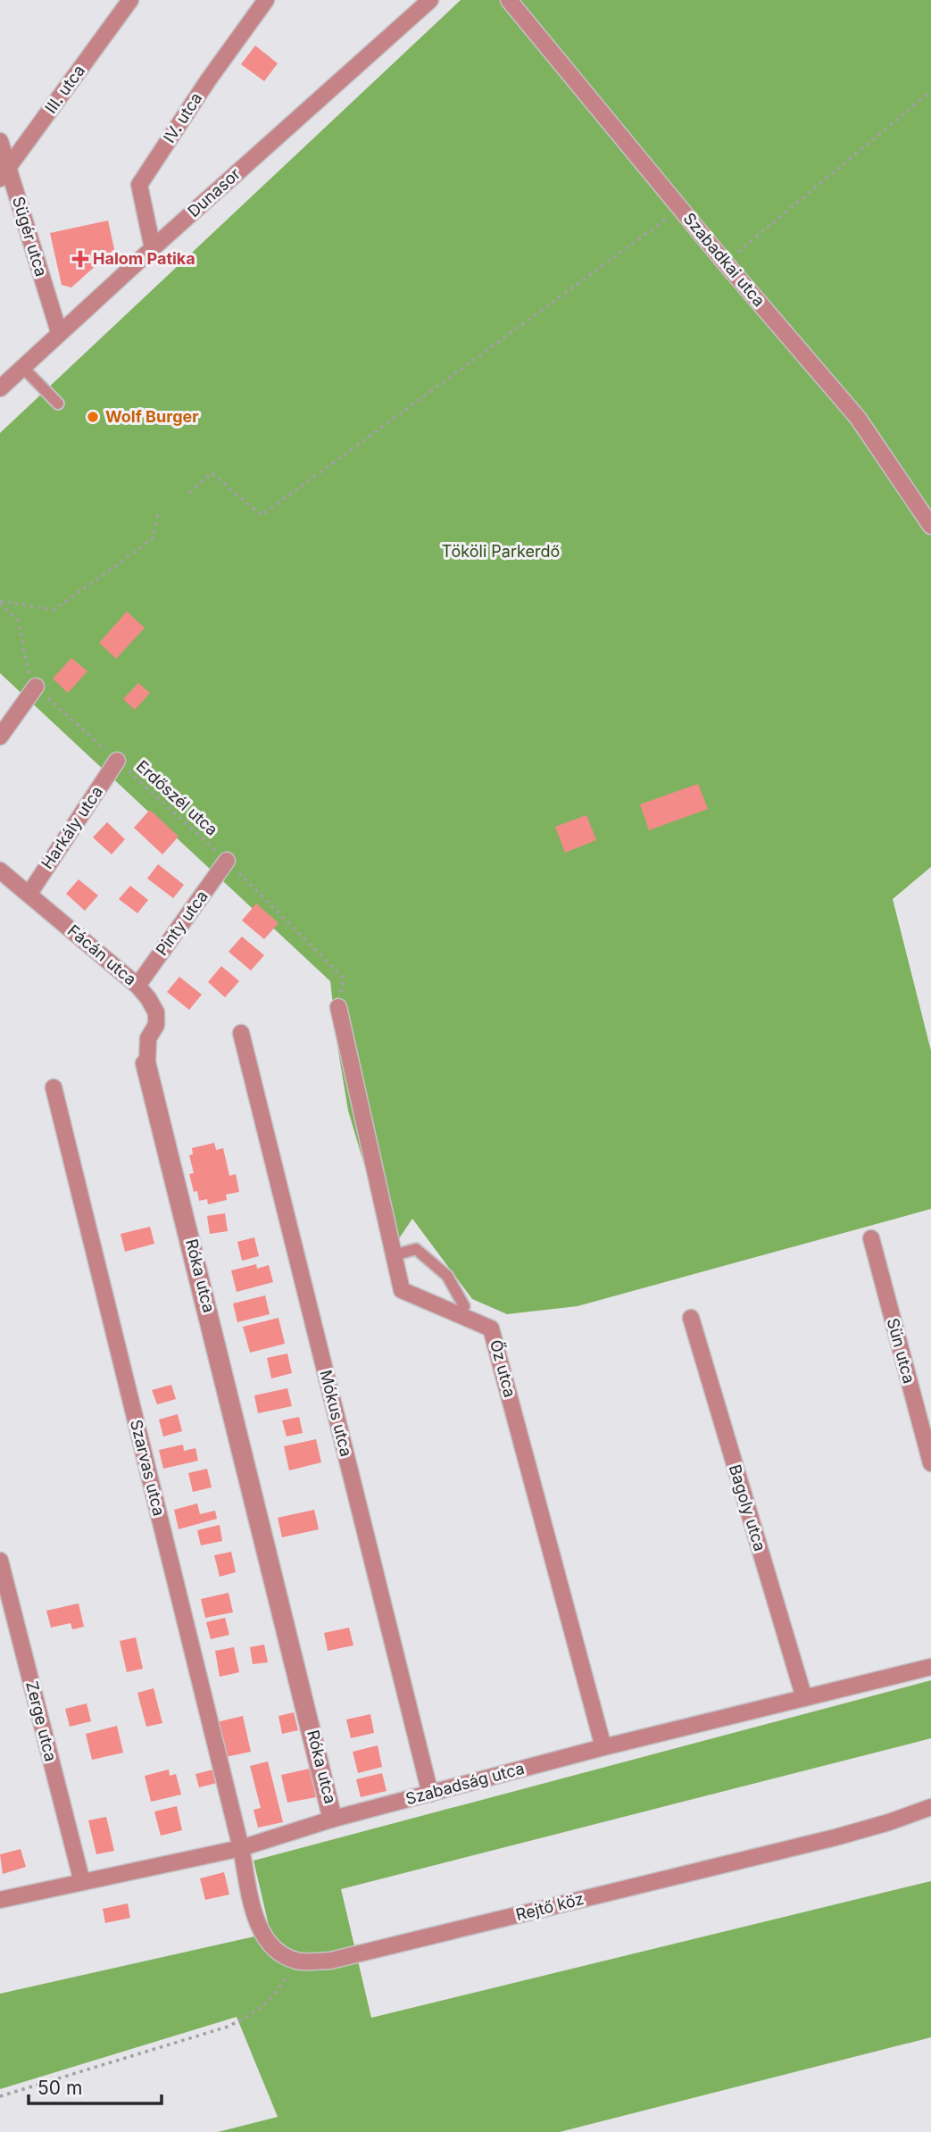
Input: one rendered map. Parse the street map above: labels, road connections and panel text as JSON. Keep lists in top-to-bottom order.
{
  "streets": {
    "street": [
      "III. utca",
      "IV. utca",
      "Dunasor",
      "Sügér utca",
      "Szabadkai utca",
      "Harkály utca",
      "Pinty utca",
      "Fácán utca",
      "Róka utca",
      "Sün utca",
      "Őz utca",
      "Mókus utca",
      "Szarvas utca",
      "Bagoly utca",
      "Zerge utca",
      "Szabadság utca",
      "Rejtő köz"
    ],
    "path": ["Erdőszél utca"]
  },
  "crossings": [
    ["III. utca", "Sügér utca"],
    ["IV. utca", "Dunasor"],
    ["Dunasor", "Sügér utca"],
    ["Erdőszél utca", "Harkály utca"],
    ["Erdőszél utca", "Pinty utca"],
    ["Erdőszél utca", "Őz utca"],
    ["Harkály utca", "Fácán utca"],
    ["Pinty utca", "Fácán utca"],
    ["Fácán utca", "Róka utca"],
    ["Róka utca", "Szabadság utca"],
    ["Őz utca", "Szabadság utca"],
    ["Mókus utca", "Szabadság utca"],
    ["Szarvas utca", "Szabadság utca"],
    ["Szarvas utca", "Rejtő köz"],
    ["Bagoly utca", "Szabadság utca"],
    ["Zerge utca", "Szabadság utca"],
    ["Szabadság utca", "Rejtő köz"]
  ],
  "parks": ["Tököli Parkerdő"],
  "places": {
    "health": ["Halom Patika"],
    "other": ["Wolf Burger"]
  },
  "scale_bar": "50 m"
}
